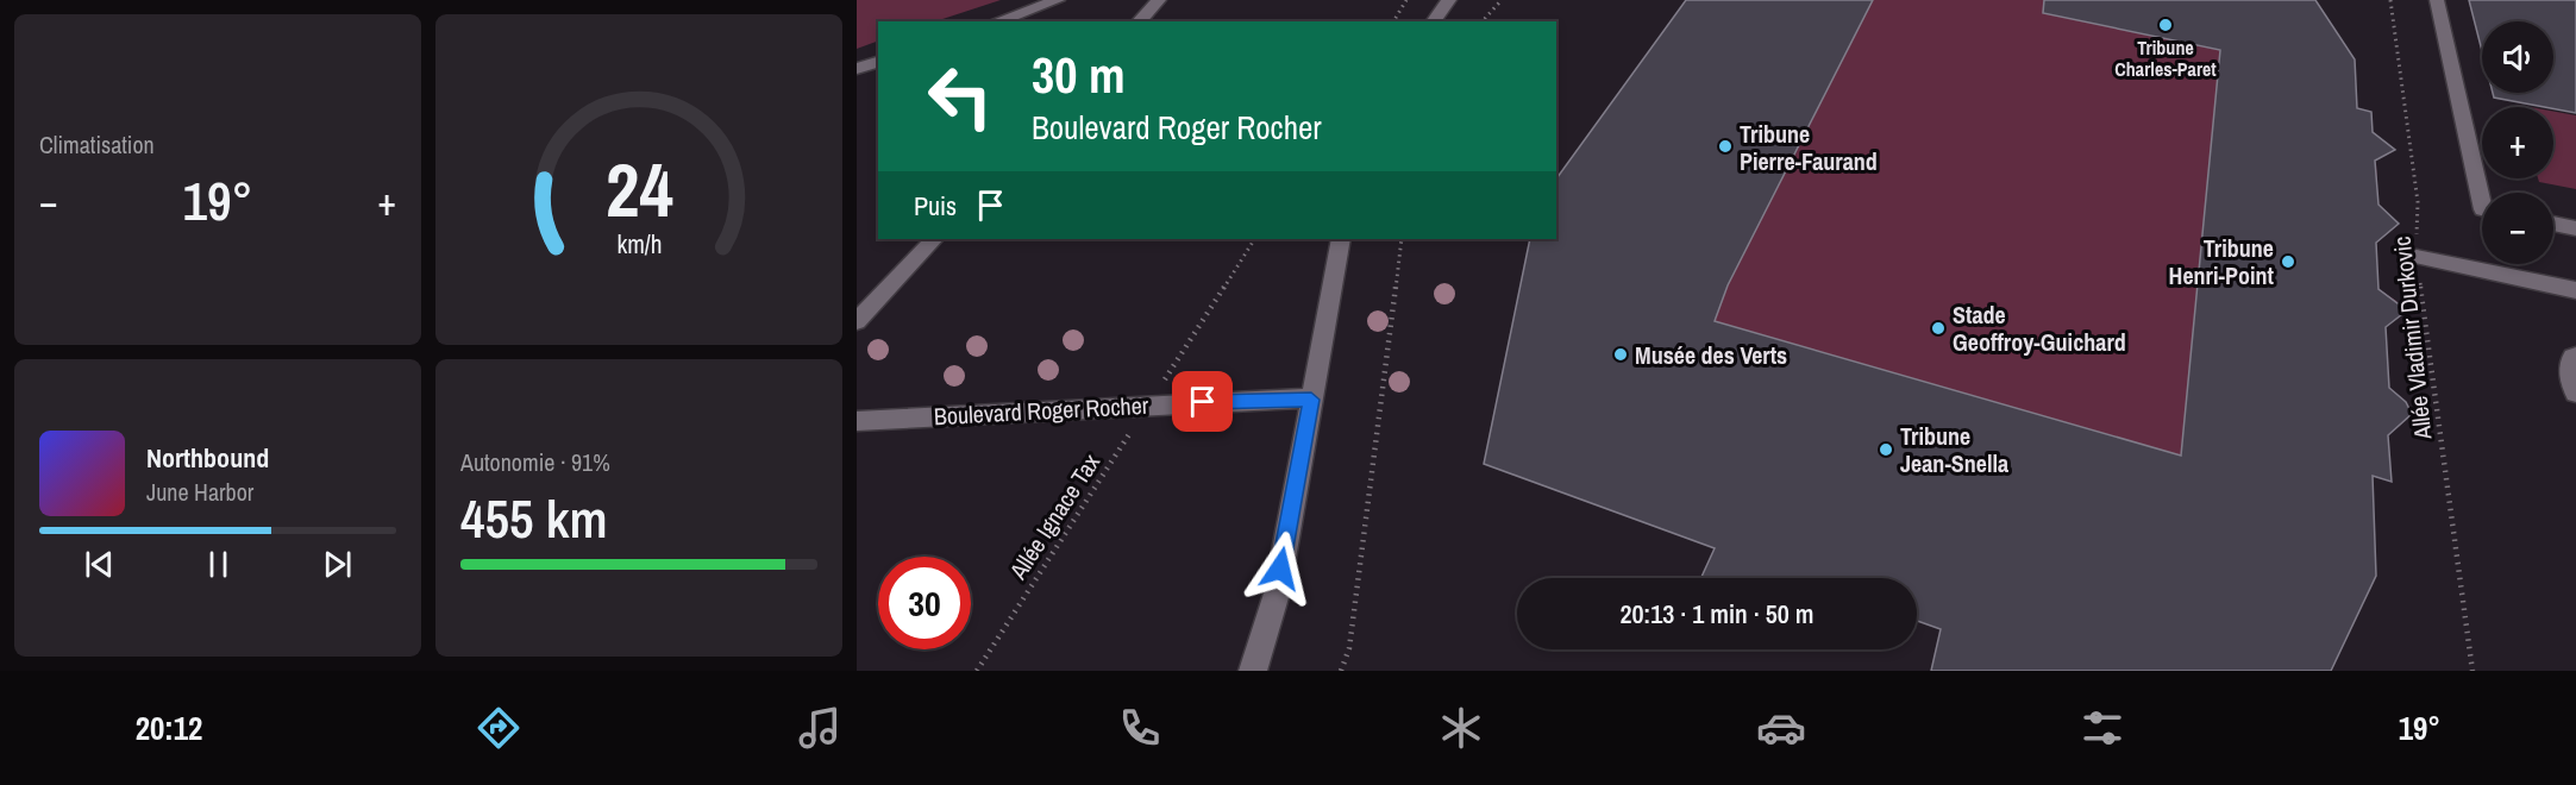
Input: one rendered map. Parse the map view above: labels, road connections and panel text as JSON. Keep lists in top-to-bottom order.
{
  "streets": {
    "street": ["Boulevard Roger Rocher"],
    "path": ["Allée Vladimir Durkovic", "Allée Ignace Tax"]
  },
  "crossings": [
    ["Boulevard Roger Rocher", "Allée Ignace Tax"]
  ],
  "places": [
    "Tribune Charles-Paret",
    "Tribune Pierre-Faurand",
    "Tribune Henri-Point",
    "Stade Geoffroy-Guichard",
    "Musée des Verts",
    "Tribune Jean-Snella"
  ],
  "page": {
    "tile": [
      "Climatisation",
      ["Autonomie · 91%", "455 km"]
    ],
    "map_buttons": ["+", "−"],
    "turn": ["30 m", "Boulevard Roger Rocher"],
    "heat": ["−", "19°", "+"],
    "then": "Puis",
    "song": ["Northbound", "June Harbor"],
    "limit": "30",
    "trip": "20:13 · 1 min · 50 m",
    "tabs": ["20:12", "19°"],
    "gauge": ["24", "km/h"]
  }
}
